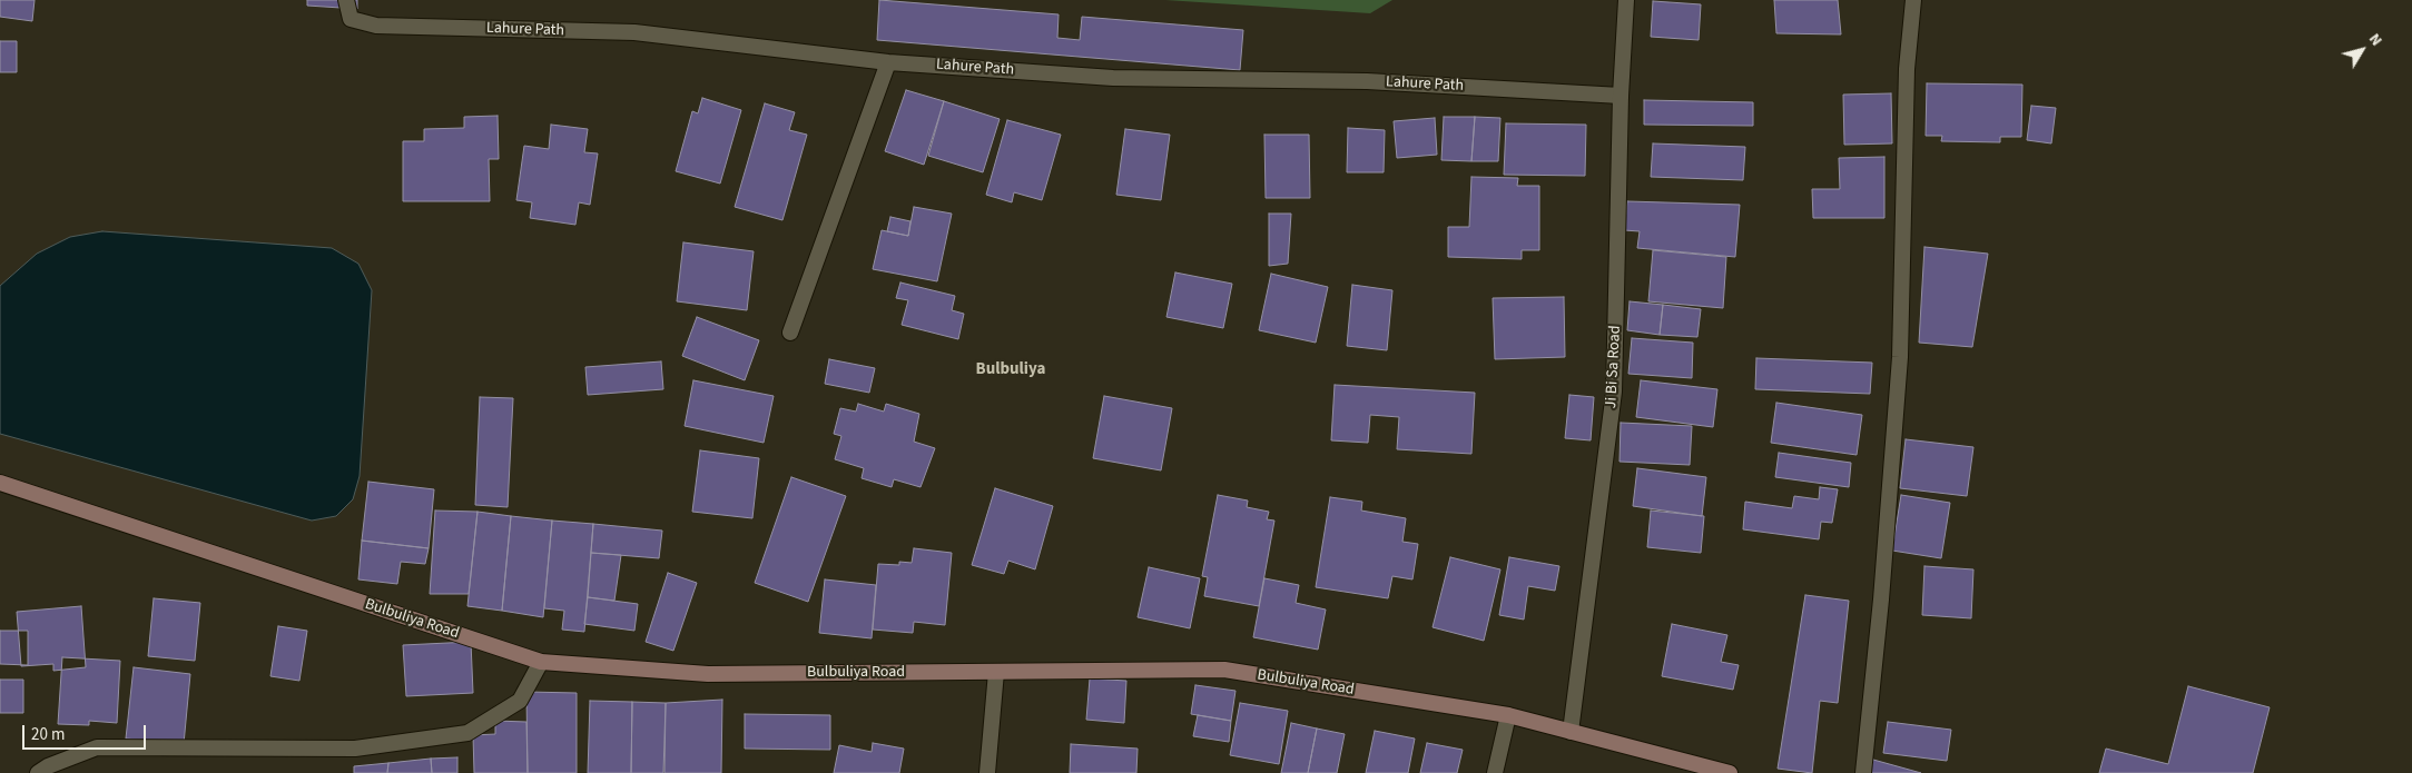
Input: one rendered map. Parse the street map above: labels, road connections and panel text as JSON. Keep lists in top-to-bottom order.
{
  "streets": {
    "main road": ["Bulbuliya Road"],
    "street": ["Lahure Path", "Ji Bi Sa Road"]
  },
  "crossings": [
    ["Lahure Path", "Ji Bi Sa Road"],
    ["Ji Bi Sa Road", "Bulbuliya Road"]
  ],
  "districts": ["Bulbuliya"],
  "scale_bar": "20 m",
  "north": "top right"
}
